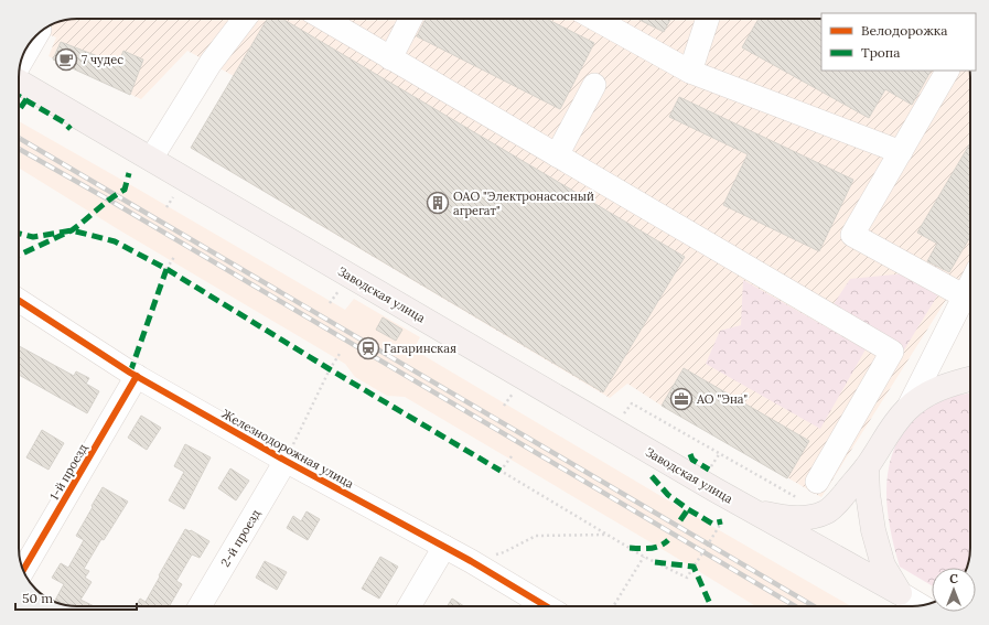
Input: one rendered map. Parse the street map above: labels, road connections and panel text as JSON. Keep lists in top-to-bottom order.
{
  "streets": {
    "main road": ["Заводская улица"],
    "street": ["Железнодорожная улица", "1-й проезд", "2-й проезд"]
  },
  "crossings": [
    ["Железнодорожная улица", "1-й проезд"],
    ["Железнодорожная улица", "2-й проезд"]
  ],
  "places": {
    "cafe": ["7 чудес"],
    "building": ["ОАО \"Электронасосный агрегат\""],
    "station": ["Гагаринская"],
    "office": ["АО \"Эна\""]
  },
  "legend": ["Велодорожка", "Тропа"],
  "scale_bar": "50 m",
  "north": "top"
}
